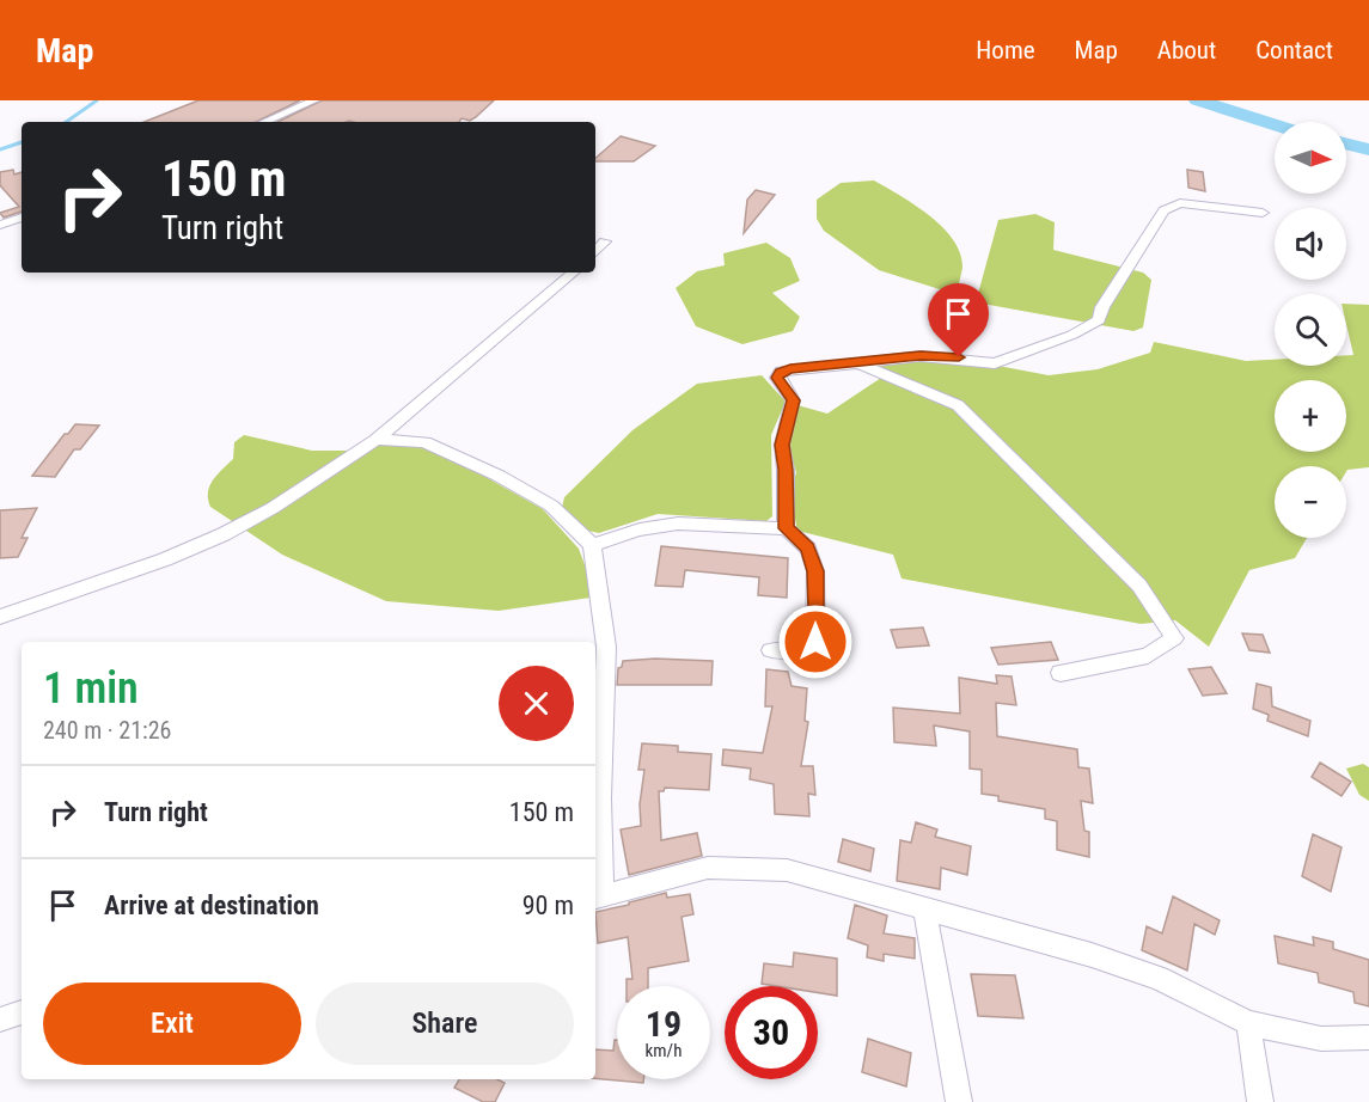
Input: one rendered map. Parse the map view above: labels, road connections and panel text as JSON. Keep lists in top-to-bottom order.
{
  "north": "right",
  "page": {
    "header": "Map",
    "nav": [
      "Home",
      "Map",
      "About",
      "Contact"
    ],
    "map_buttons": ["+", "−"],
    "turn": ["150 m", "Turn right"],
    "heading": ["1 min", "240 m · 21:26"],
    "list": [
      {
        "name": "Turn right",
        "value": "150 m"
      },
      {
        "name": "Arrive at destination",
        "value": "90 m"
      }
    ],
    "buttons": ["Exit", "Share"],
    "speed": "19 km/h",
    "limit": "30"
  }
}
